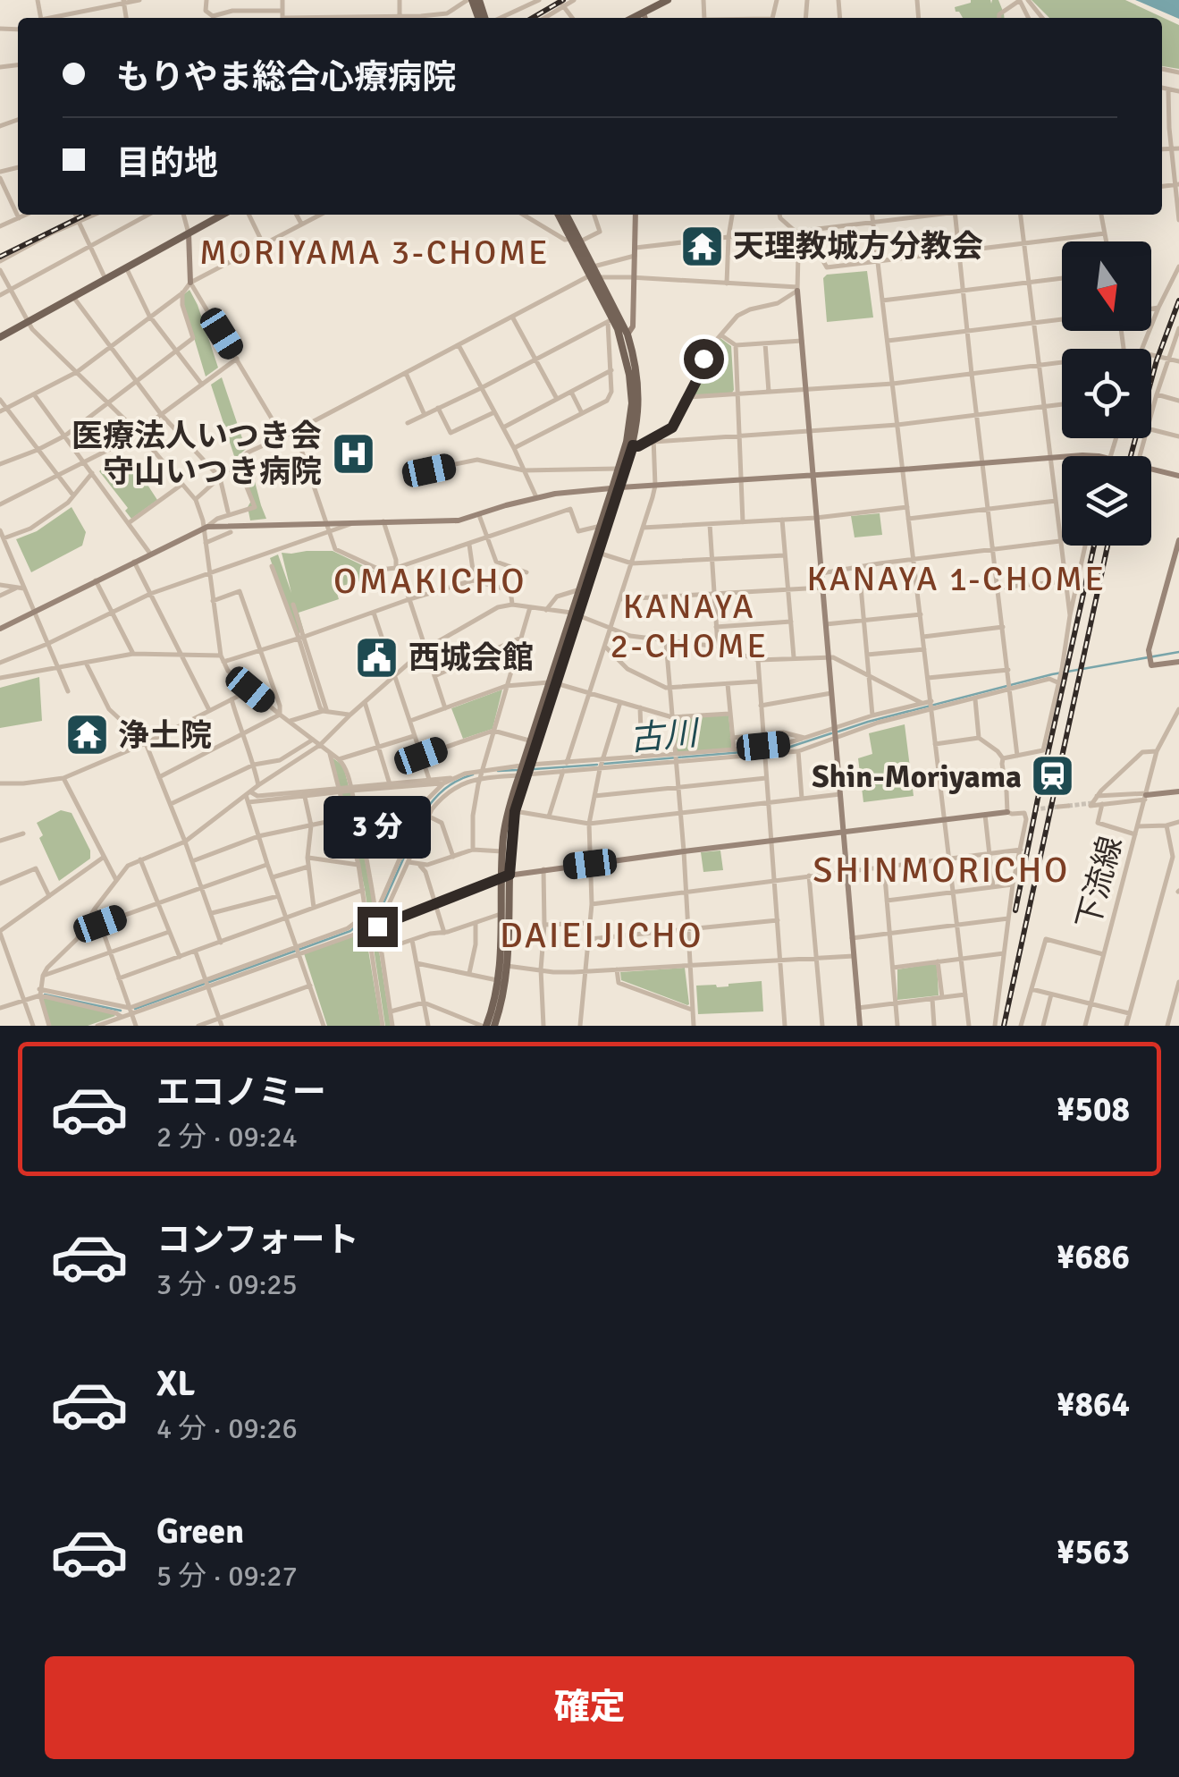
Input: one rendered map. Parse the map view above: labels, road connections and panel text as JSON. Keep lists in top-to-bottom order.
{
  "streets": {
    "street": ["下流線"]
  },
  "districts": [
    "MORIYAMA 3-CHOME",
    "KANAYA 1-CHOME",
    "OMAKICHO",
    "KANAYA 2-CHOME",
    "SHINMORICHO",
    "DAIEIJICHO"
  ],
  "water": ["古川"],
  "places": {
    "temple": ["天理教城方分教会", "浄土院"],
    "hospital": ["医療法人いつき会 守山いつき病院"],
    "public building": ["西城会館"],
    "station": ["Shin-Moriyama"]
  },
  "north": "bottom",
  "page": {
    "banner": ["もりやま総合心療病院", "目的地"],
    "bubble": "3 分",
    "list": [
      {
        "name": "エコノミー",
        "note": "2 分 · 09:24",
        "value": "¥508"
      },
      {
        "name": "コンフォート",
        "note": "3 分 · 09:25",
        "value": "¥686"
      },
      {
        "name": "XL",
        "note": "4 分 · 09:26",
        "value": "¥864"
      },
      {
        "name": "Green",
        "note": "5 分 · 09:27",
        "value": "¥563"
      }
    ],
    "buttons": "確定"
  }
}
